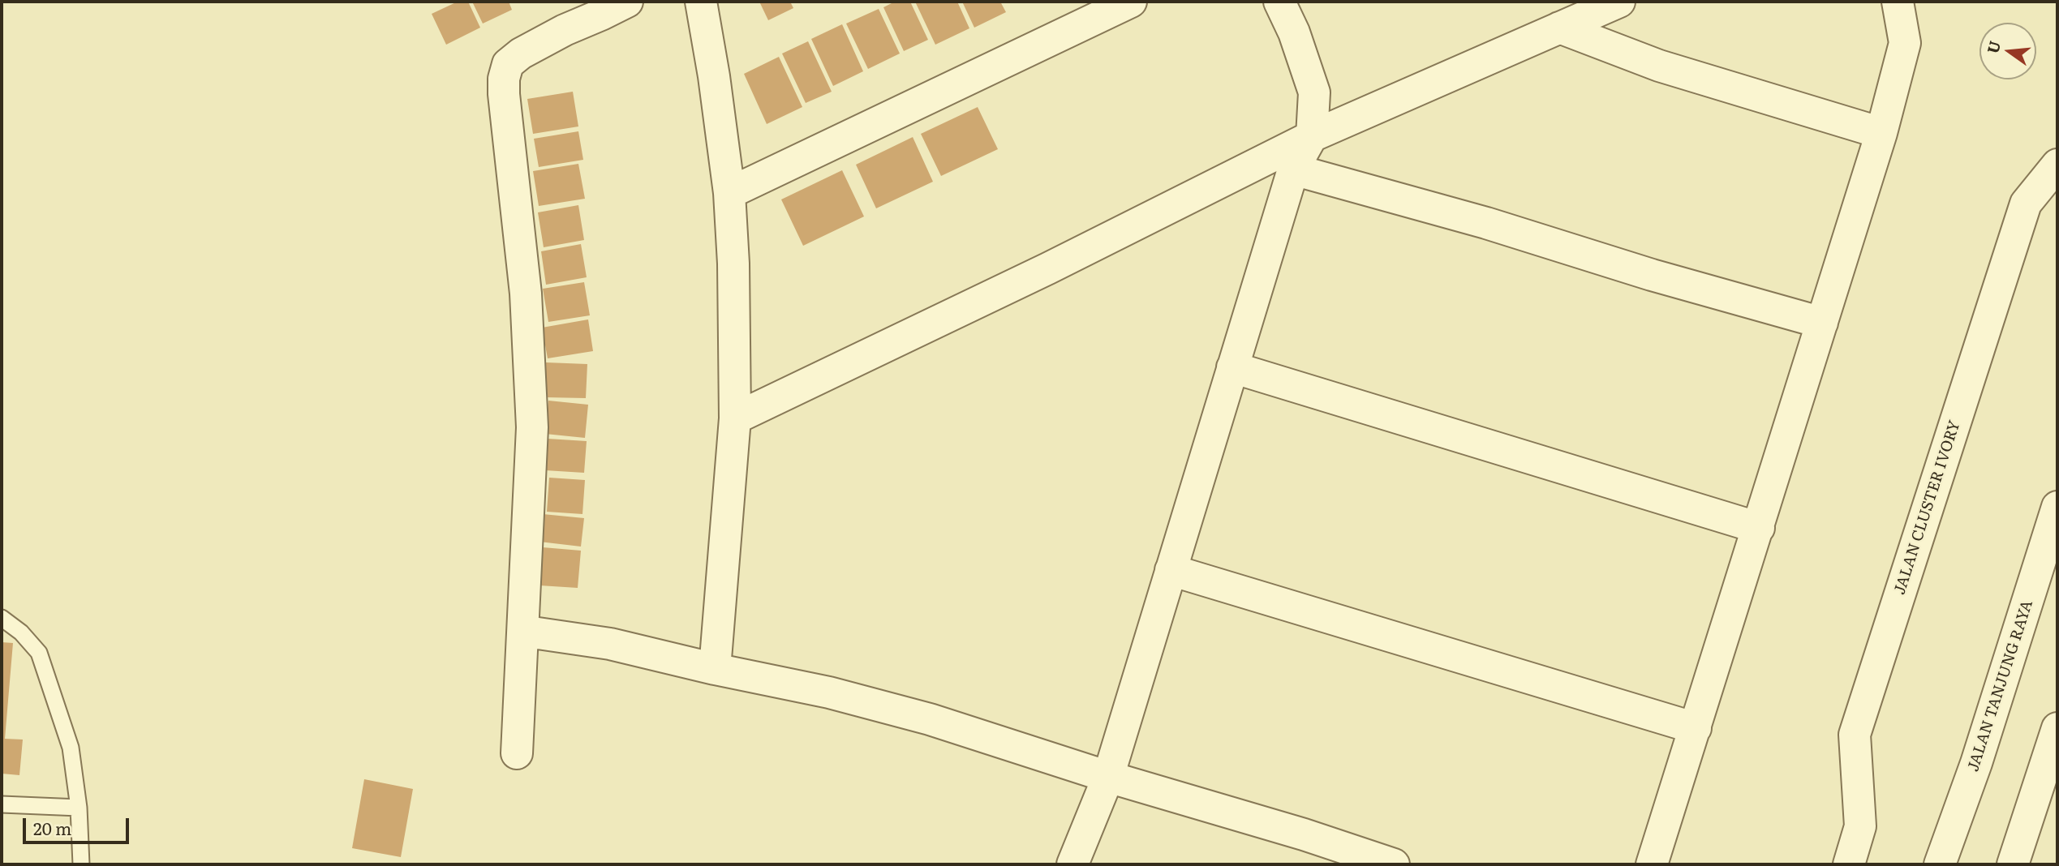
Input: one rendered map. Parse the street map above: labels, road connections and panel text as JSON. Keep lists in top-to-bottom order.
{
  "streets": {
    "street": ["JALAN CLUSTER IVORY", "JALAN TANJUNG RAYA"]
  },
  "scale_bar": "20 m",
  "north": "left"
}
